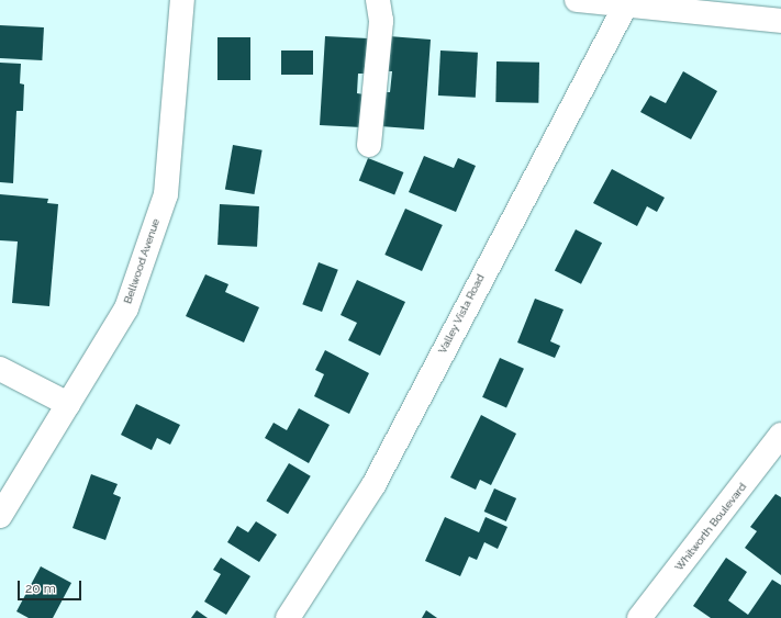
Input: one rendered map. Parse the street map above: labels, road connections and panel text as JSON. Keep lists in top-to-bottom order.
{
  "streets": {
    "street": ["Bellwood Avenue", "Valley Vista Road", "Whitworth Boulevard"]
  },
  "scale_bar": "20 m"
}
